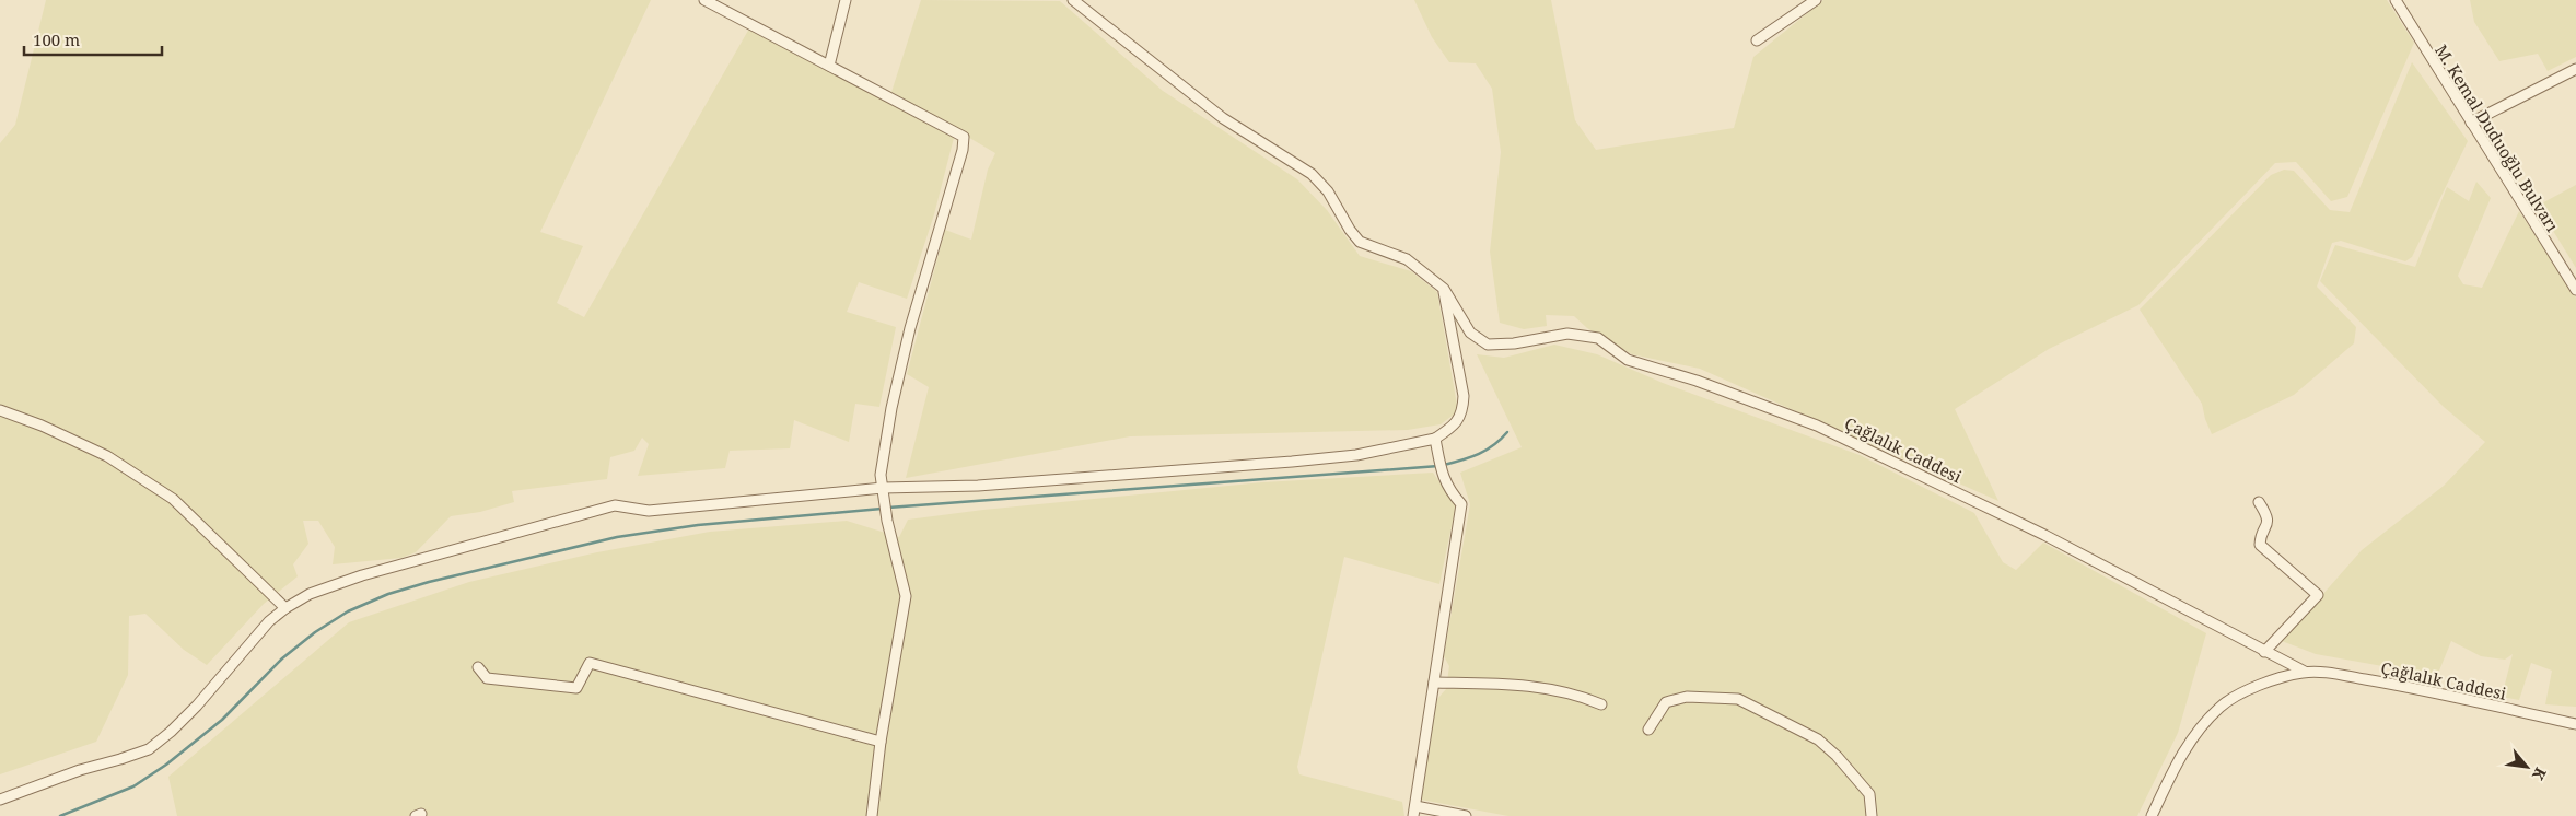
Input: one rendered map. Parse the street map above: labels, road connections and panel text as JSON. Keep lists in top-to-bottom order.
{
  "streets": {
    "street": ["M. Kemal Duduoğlu Bulvarı", "Çağlalık Caddesi"]
  },
  "scale_bar": "100 m",
  "north": "bottom right"
}
